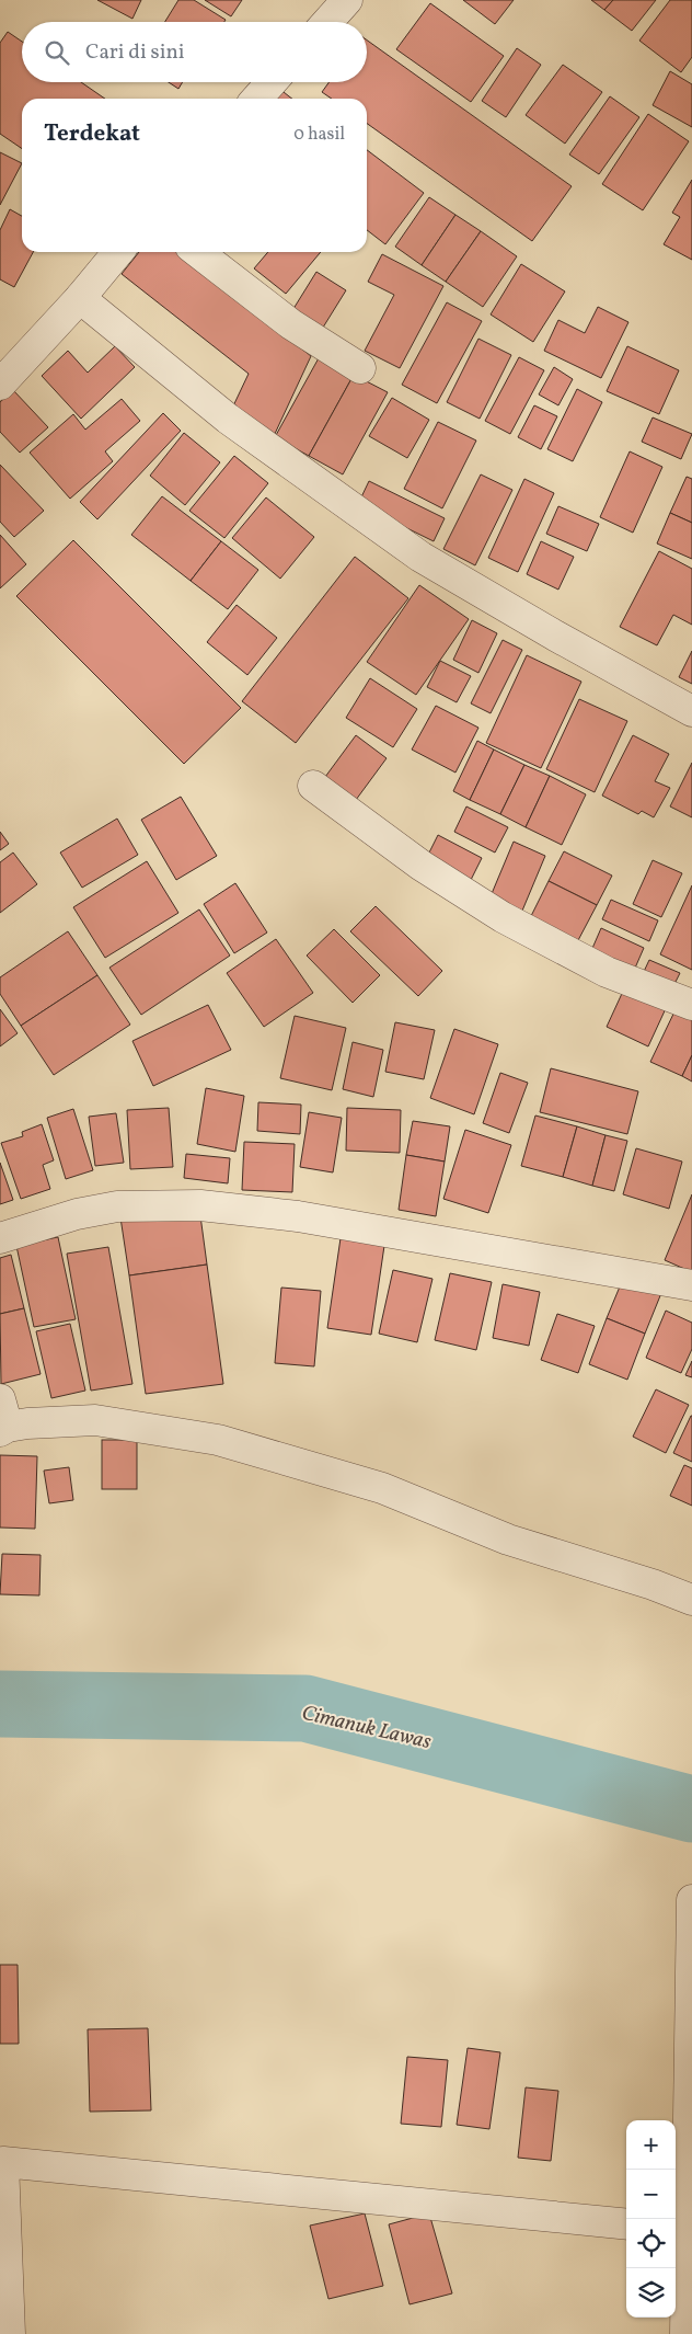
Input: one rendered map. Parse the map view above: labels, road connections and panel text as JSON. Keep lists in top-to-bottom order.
{
  "water": ["Cimanuk Lawas"],
  "page": {
    "search": "Cari di sini",
    "heading": ["Terdekat", "0 hasil"],
    "map_buttons": ["+", "−"]
  }
}
